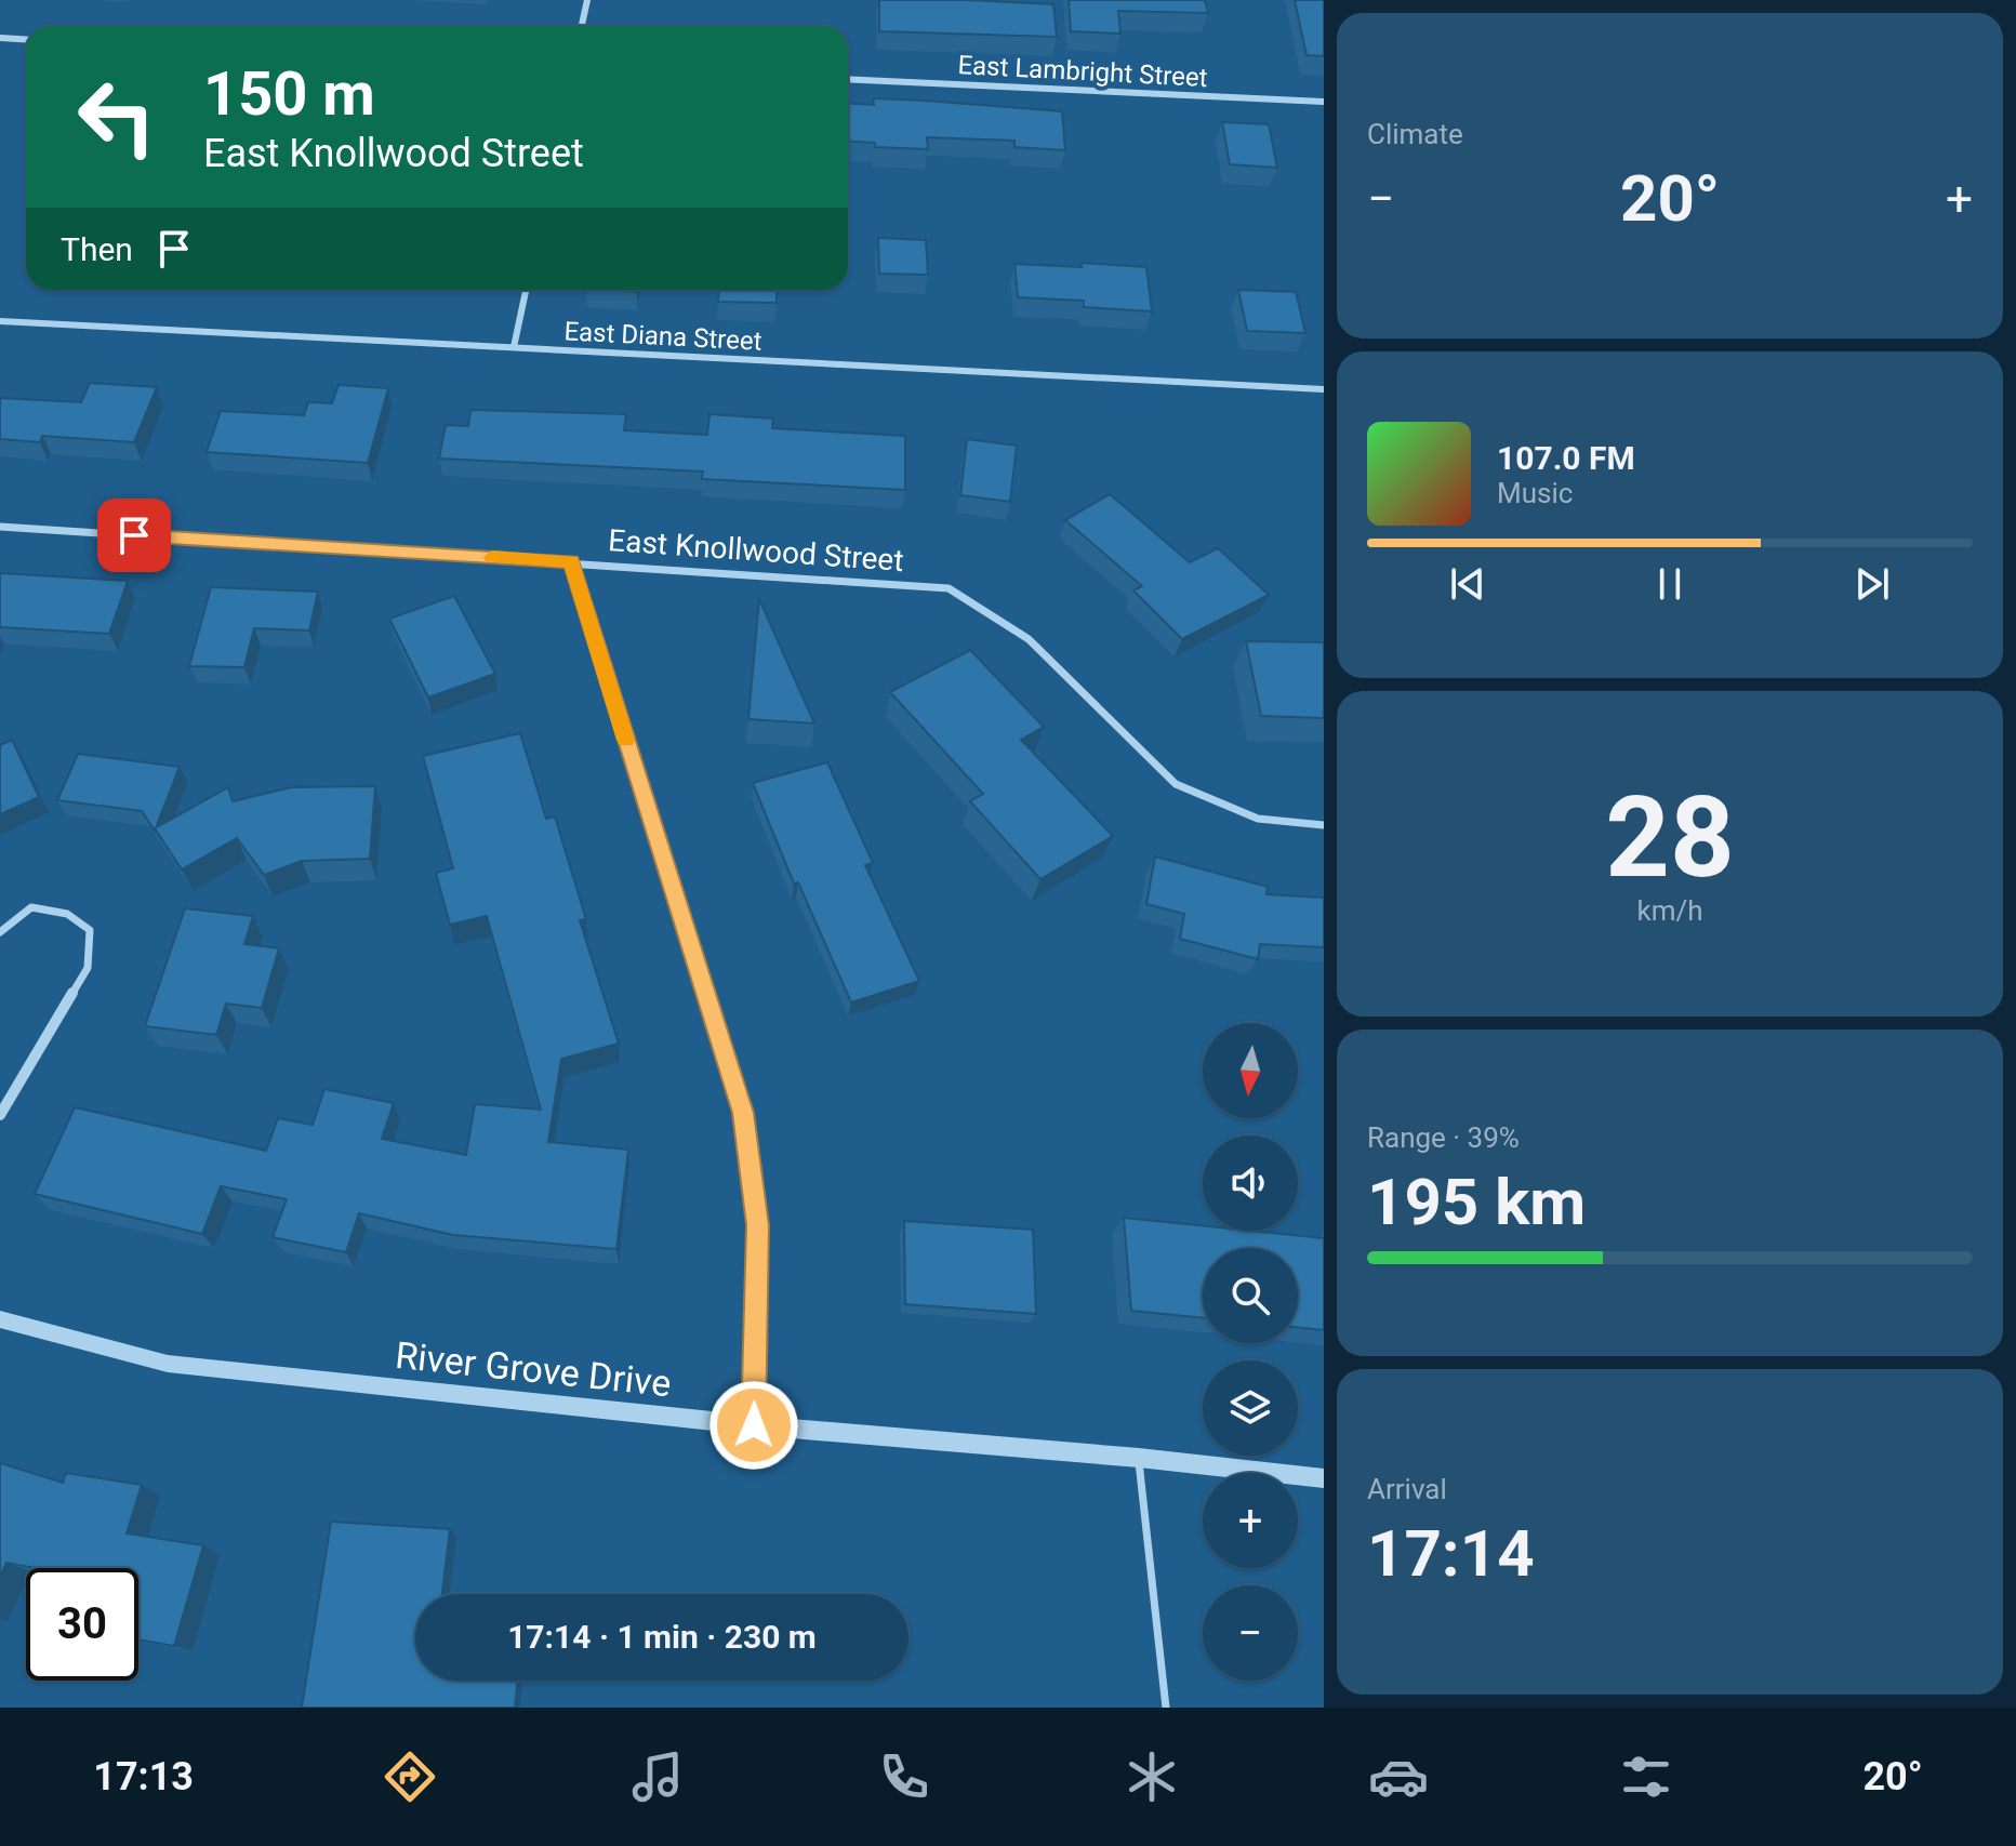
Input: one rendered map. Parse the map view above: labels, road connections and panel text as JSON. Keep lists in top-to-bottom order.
{
  "streets": {
    "street": [
      "East Lambright Street",
      "East Diana Street",
      "East Knollwood Street",
      "River Grove Drive"
    ]
  },
  "north": "bottom",
  "page": {
    "tile": [
      "Climate",
      ["28", "km/h"],
      ["Range · 39%", "195 km"],
      ["Arrival", "17:14"]
    ],
    "turn": ["150 m", "East Knollwood Street"],
    "heat": ["−", "20°", "+"],
    "then": "Then",
    "song": ["107.0 FM", "Music"],
    "map_buttons": ["+", "−"],
    "limit": "30",
    "trip": "17:14 · 1 min · 230 m",
    "tabs": ["17:13", "20°"]
  }
}
